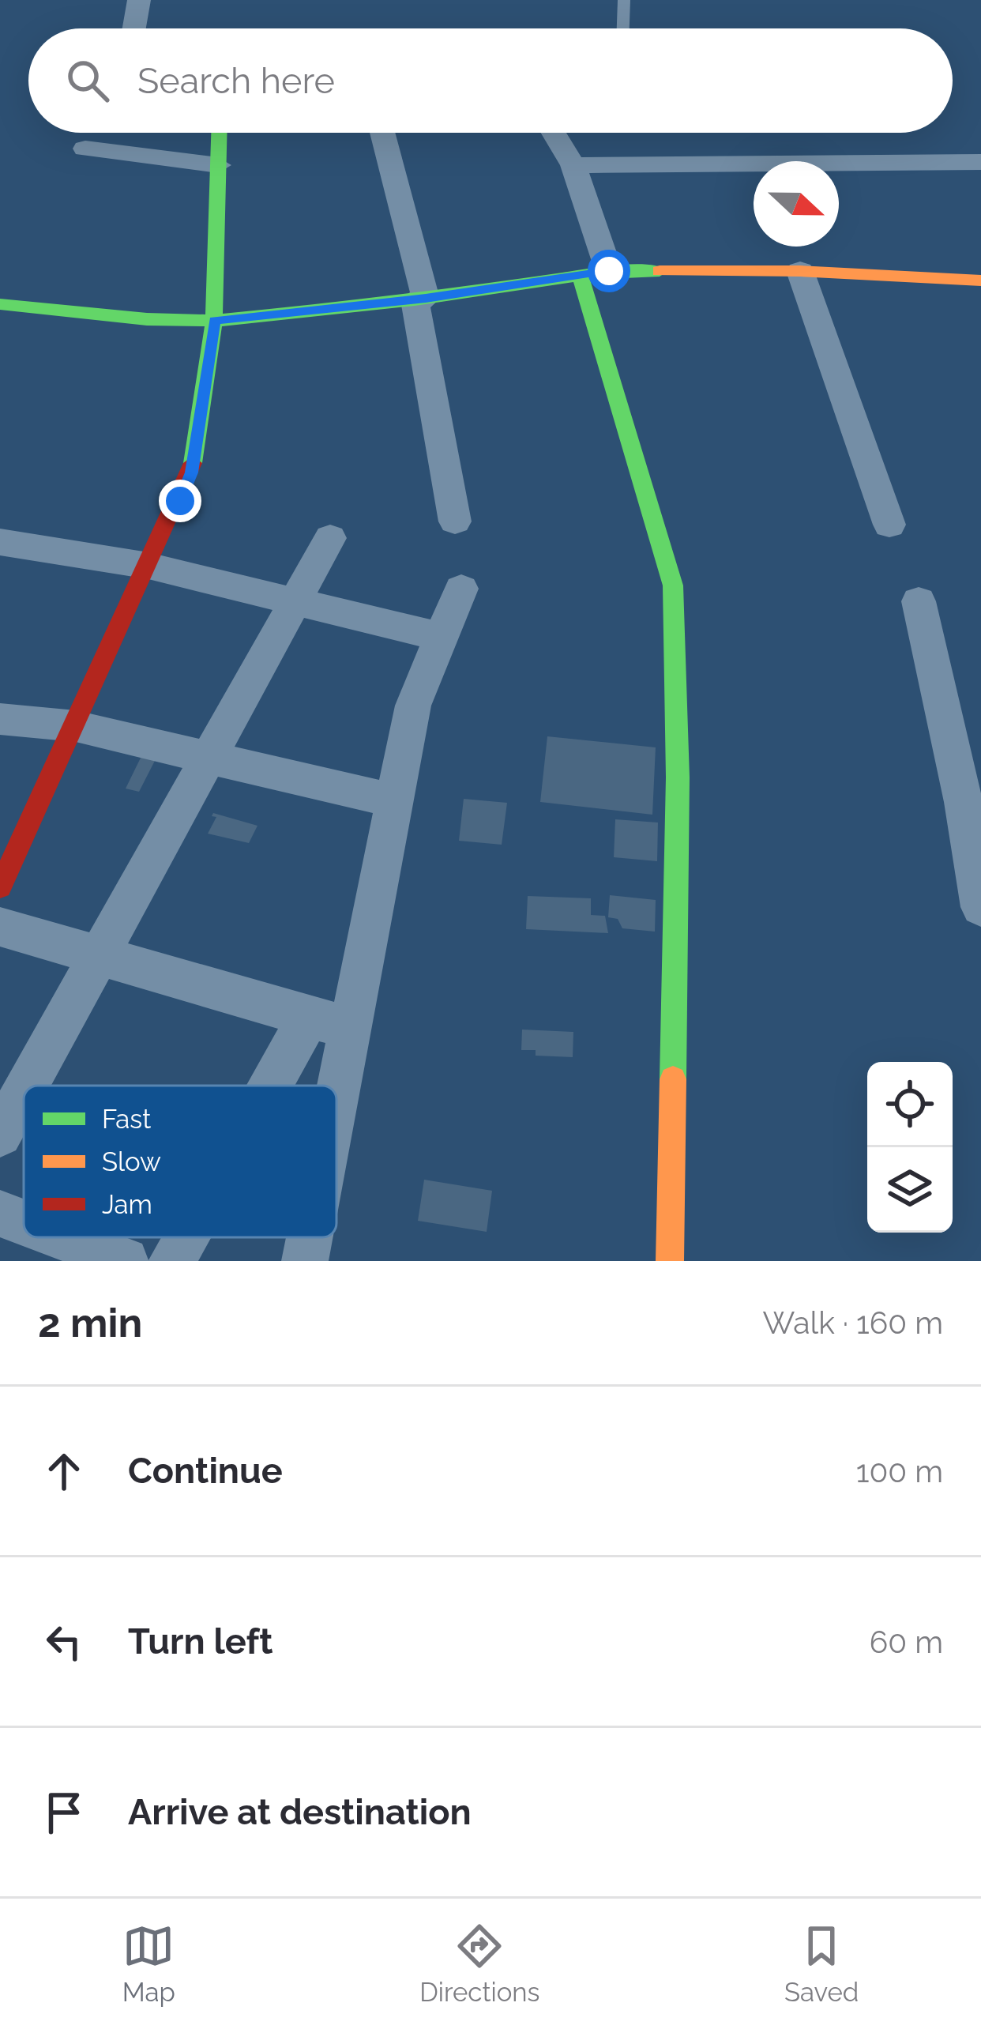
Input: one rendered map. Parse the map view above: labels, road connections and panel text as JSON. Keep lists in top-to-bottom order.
{
  "legend": ["Fast", "Slow", "Jam"],
  "north": "right",
  "page": {
    "search": "Search here",
    "heading": ["2 min", "Walk · 160 m"],
    "list": [
      ["Continue", "100 m"],
      ["Turn left", "60 m"],
      "Arrive at destination"
    ],
    "nav": ["Map", "Directions", "Saved"]
  }
}
